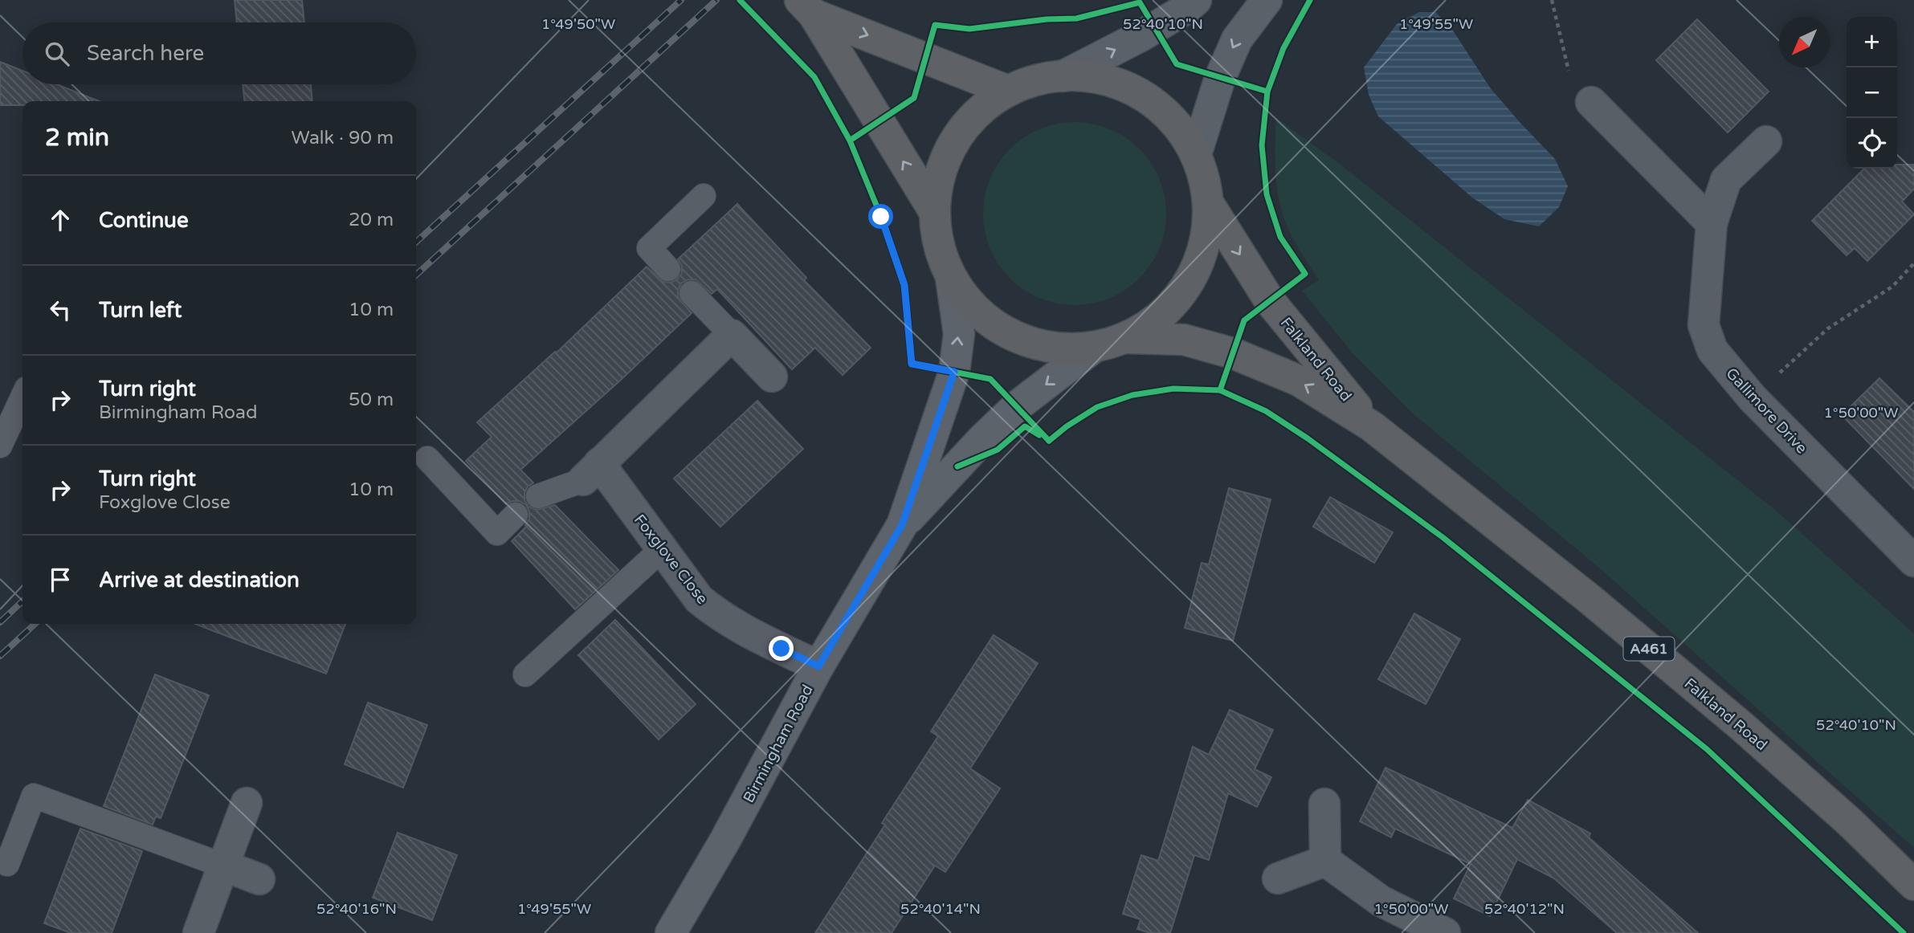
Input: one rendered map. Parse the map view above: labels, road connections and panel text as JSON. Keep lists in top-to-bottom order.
{
  "streets": {
    "highway": ["Falkland Road", "A461"],
    "street": ["Gallimore Drive", "Foxglove Close", "Birmingham Road"]
  },
  "crossings": [
    ["Foxglove Close", "Birmingham Road"]
  ],
  "north": "bottom left",
  "page": {
    "map_buttons": ["+", "−"],
    "search": "Search here",
    "heading": ["2 min", "Walk · 90 m"],
    "list": [
      ["Continue", "20 m"],
      ["Turn left", "10 m"],
      ["Turn right", "Birmingham Road", "50 m"],
      ["Turn right", "Foxglove Close", "10 m"],
      "Arrive at destination"
    ]
  },
  "coordinates": [
    "52°40'10\"N",
    "1°49'50\"W",
    "1°49'55\"W",
    "1°50'00\"W",
    "52°40'16\"N",
    "52°40'14\"N",
    "52°40'12\"N"
  ]
}
